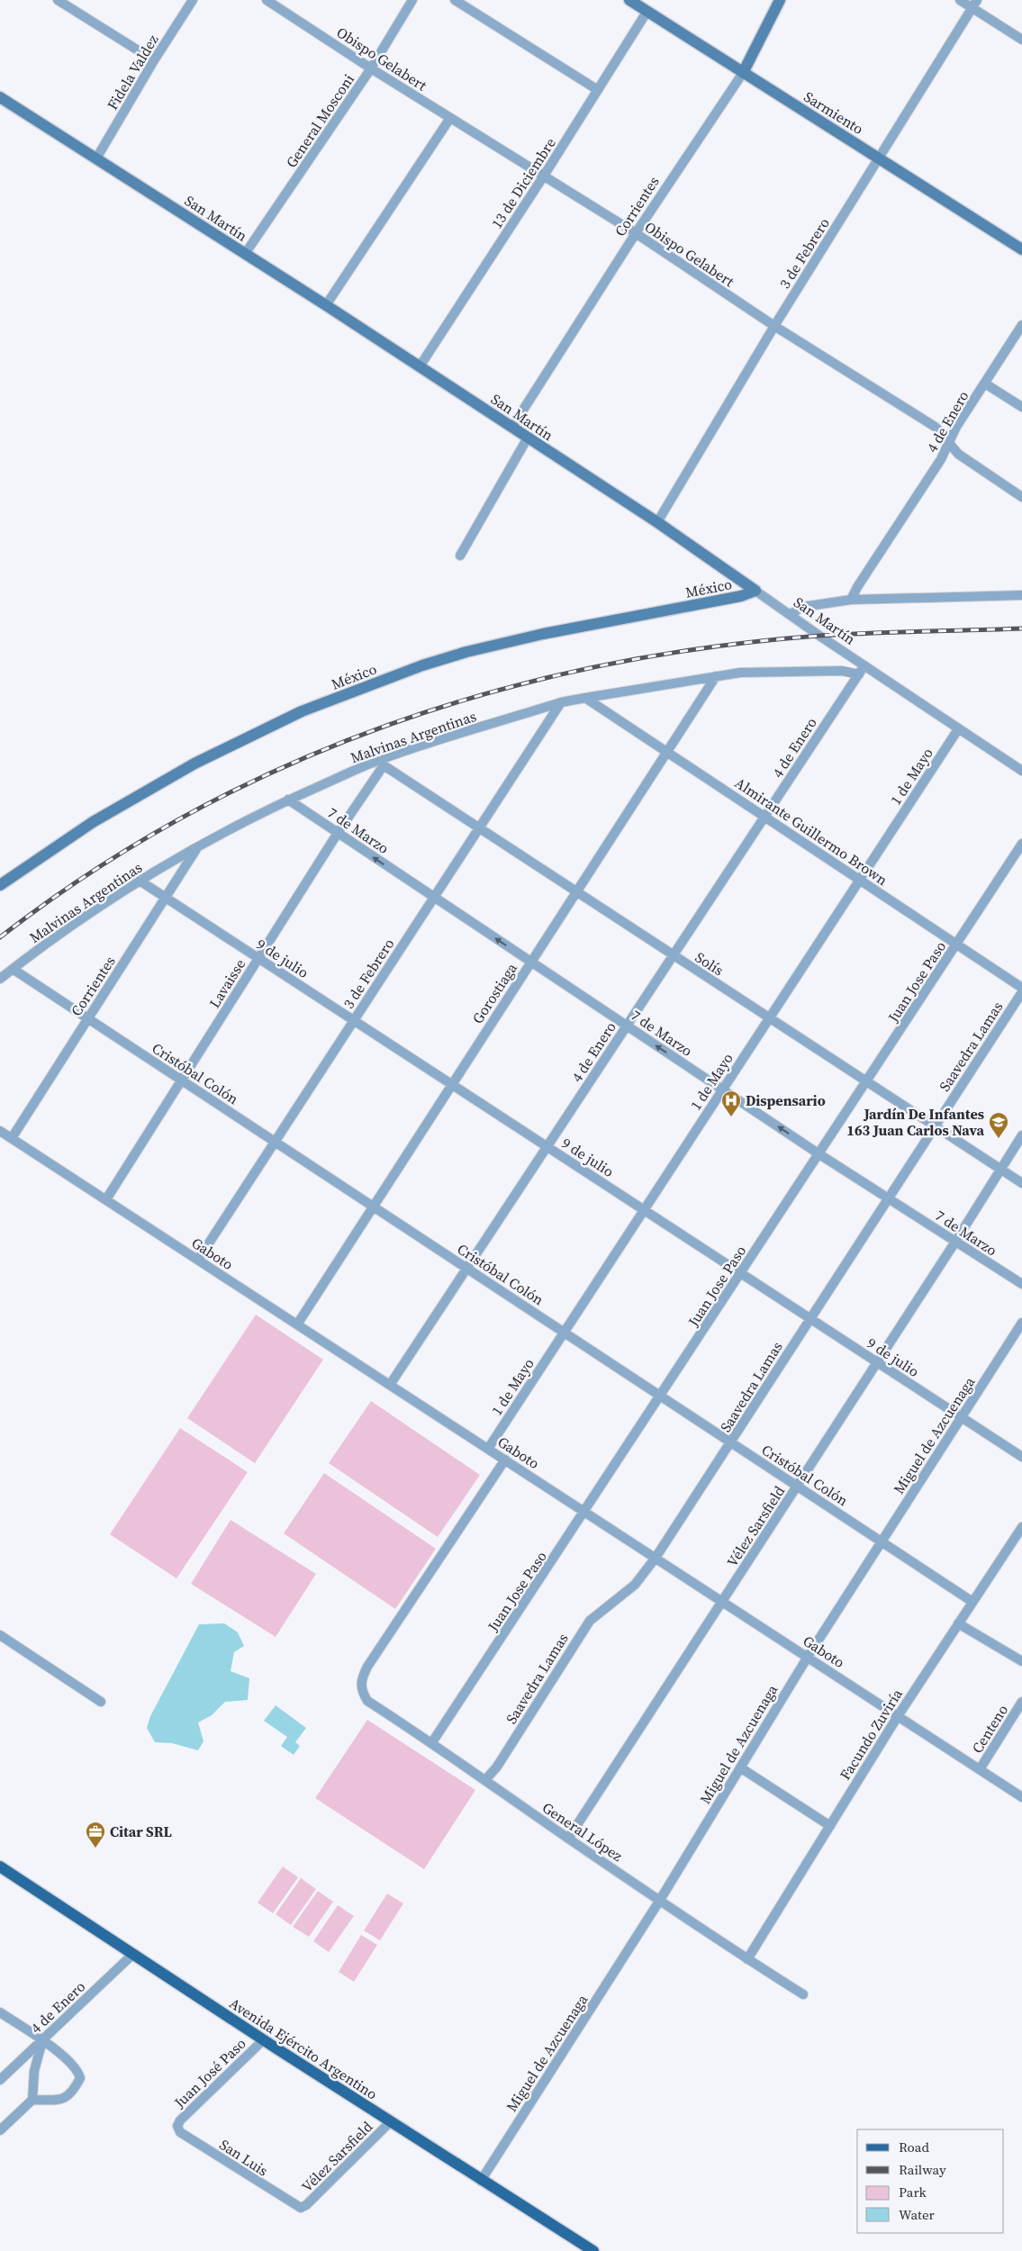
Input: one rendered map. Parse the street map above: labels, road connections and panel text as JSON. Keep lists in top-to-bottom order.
{
  "streets": {
    "main road": ["Avenida Ejército Argentino"],
    "street": [
      "Obispo Gelabert",
      "Fidela Valdez",
      "Sarmiento",
      "General Mosconi",
      "13 de Diciembre",
      "Corrientes",
      "San Martín",
      "3 de Febrero",
      "4 de Enero",
      "México",
      "Malvinas Argentinas",
      "1 de Mayo",
      "7 de Marzo",
      "Almirante Guillermo Brown",
      "9 de julio",
      "Solís",
      "Juan Jose Paso",
      "Lavaisse",
      "Gorostiaga",
      "Saavedra Lamas",
      "Cristóbal Colón",
      "Gaboto",
      "Miguel de Azcuenaga",
      "Vélez Sarsfield",
      "Centeno",
      "Facundo Zuviría",
      "General López",
      "Juan José Paso",
      "San Luis"
    ]
  },
  "crossings": [
    ["Obispo Gelabert", "General Mosconi"],
    ["Obispo Gelabert", "13 de Diciembre"],
    ["Obispo Gelabert", "Corrientes"],
    ["Obispo Gelabert", "3 de Febrero"],
    ["Obispo Gelabert", "4 de Enero"],
    ["Fidela Valdez", "San Martín"],
    ["Sarmiento", "13 de Diciembre"],
    ["Sarmiento", "Corrientes"],
    ["Sarmiento", "3 de Febrero"],
    ["General Mosconi", "San Martín"],
    ["13 de Diciembre", "San Martín"],
    ["Corrientes", "San Martín"],
    ["Corrientes", "Malvinas Argentinas"],
    ["Corrientes", "9 de julio"],
    ["Corrientes", "Cristóbal Colón"],
    ["Corrientes", "Gaboto"],
    ["San Martín", "3 de Febrero"],
    ["San Martín", "4 de Enero"],
    ["San Martín", "México"],
    ["San Martín", "1 de Mayo"],
    ["3 de Febrero", "Malvinas Argentinas"],
    ["3 de Febrero", "7 de Marzo"],
    ["3 de Febrero", "9 de julio"],
    ["3 de Febrero", "Solís"],
    ["3 de Febrero", "Cristóbal Colón"],
    ["3 de Febrero", "Gaboto"],
    ["4 de Enero", "Malvinas Argentinas"],
    ["4 de Enero", "7 de Marzo"],
    ["4 de Enero", "Almirante Guillermo Brown"],
    ["4 de Enero", "9 de julio"],
    ["4 de Enero", "Solís"],
    ["4 de Enero", "Cristóbal Colón"],
    ["4 de Enero", "Gaboto"],
    ["4 de Enero", "Avenida Ejército Argentino"],
    ["Malvinas Argentinas", "7 de Marzo"],
    ["Malvinas Argentinas", "Almirante Guillermo Brown"],
    ["Malvinas Argentinas", "9 de julio"],
    ["Malvinas Argentinas", "Solís"],
    ["Malvinas Argentinas", "Lavaisse"],
    ["Malvinas Argentinas", "Gorostiaga"],
    ["Malvinas Argentinas", "Cristóbal Colón"],
    ["1 de Mayo", "7 de Marzo"],
    ["1 de Mayo", "Almirante Guillermo Brown"],
    ["1 de Mayo", "9 de julio"],
    ["1 de Mayo", "Solís"],
    ["1 de Mayo", "Cristóbal Colón"],
    ["1 de Mayo", "Gaboto"],
    ["7 de Marzo", "Juan Jose Paso"],
    ["7 de Marzo", "Lavaisse"],
    ["7 de Marzo", "Gorostiaga"],
    ["7 de Marzo", "Saavedra Lamas"],
    ["7 de Marzo", "Vélez Sarsfield"],
    ["Almirante Guillermo Brown", "Juan Jose Paso"],
    ["Almirante Guillermo Brown", "Gorostiaga"],
    ["9 de julio", "Juan Jose Paso"],
    ["9 de julio", "Lavaisse"],
    ["9 de julio", "Gorostiaga"],
    ["9 de julio", "Saavedra Lamas"],
    ["9 de julio", "Miguel de Azcuenaga"],
    ["9 de julio", "Vélez Sarsfield"],
    ["Solís", "Juan Jose Paso"],
    ["Solís", "Lavaisse"],
    ["Solís", "Gorostiaga"],
    ["Solís", "Saavedra Lamas"],
    ["Solís", "Vélez Sarsfield"],
    ["Juan Jose Paso", "Cristóbal Colón"],
    ["Juan Jose Paso", "Gaboto"],
    ["Juan Jose Paso", "General López"],
    ["Lavaisse", "Cristóbal Colón"],
    ["Lavaisse", "Gaboto"],
    ["Gorostiaga", "Cristóbal Colón"],
    ["Gorostiaga", "Gaboto"],
    ["Saavedra Lamas", "Cristóbal Colón"],
    ["Saavedra Lamas", "Gaboto"],
    ["Saavedra Lamas", "General López"],
    ["Cristóbal Colón", "Miguel de Azcuenaga"],
    ["Cristóbal Colón", "Vélez Sarsfield"],
    ["Cristóbal Colón", "Facundo Zuviría"],
    ["Gaboto", "Miguel de Azcuenaga"],
    ["Gaboto", "Vélez Sarsfield"],
    ["Gaboto", "Centeno"],
    ["Gaboto", "Facundo Zuviría"],
    ["Gaboto", "General López"],
    ["Miguel de Azcuenaga", "General López"],
    ["Miguel de Azcuenaga", "Avenida Ejército Argentino"],
    ["Vélez Sarsfield", "General López"],
    ["Vélez Sarsfield", "Avenida Ejército Argentino"],
    ["Vélez Sarsfield", "San Luis"],
    ["Facundo Zuviría", "General López"],
    ["Avenida Ejército Argentino", "Juan José Paso"],
    ["Juan José Paso", "San Luis"]
  ],
  "one_way": ["7 de Marzo"],
  "places": {
    "hospital": ["Dispensario"],
    "school or university": ["Jardín De Infantes 163 Juan Carlos Nava"],
    "office": ["Citar SRL"]
  },
  "legend": [
    "Road",
    "Railway",
    "Park",
    "Water"
  ]
}
